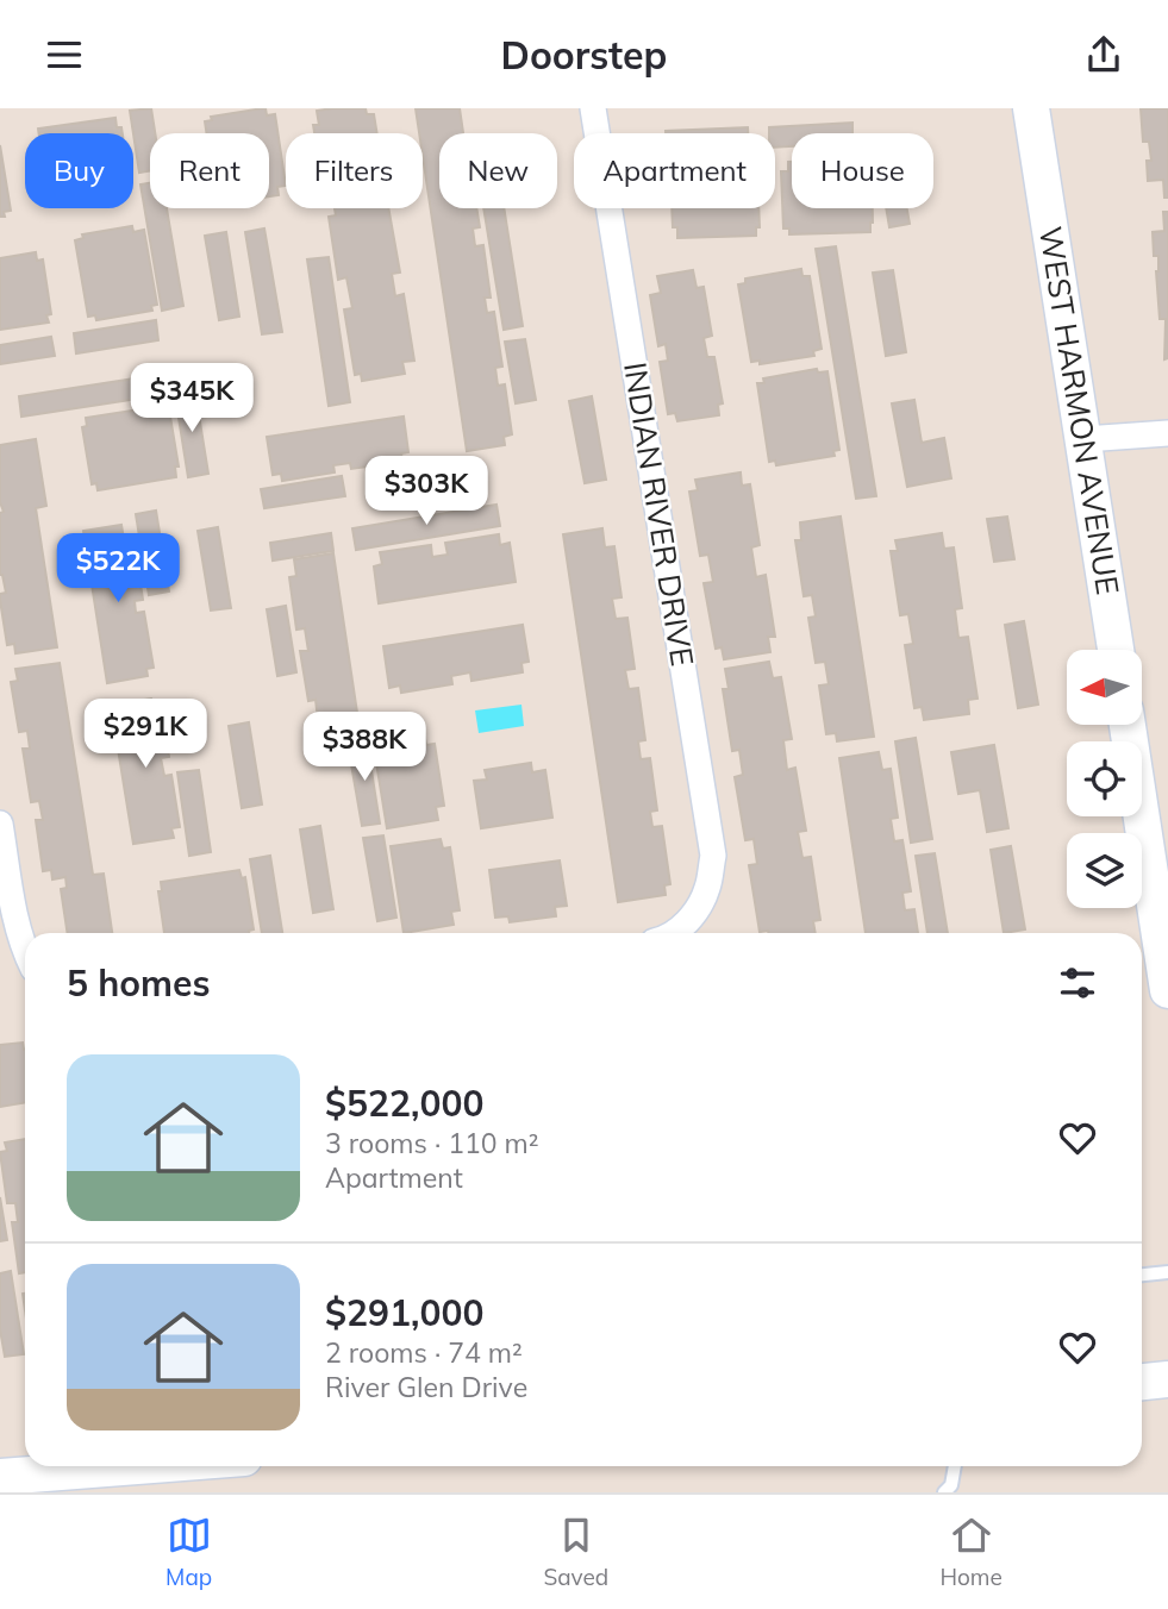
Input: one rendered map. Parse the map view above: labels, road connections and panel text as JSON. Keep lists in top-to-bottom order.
{
  "streets": {
    "main road": ["WEST HARMON AVENUE"],
    "street": ["INDIAN RIVER DRIVE"]
  },
  "north": "left",
  "page": {
    "header": "Doorstep",
    "chip": [
      "Buy",
      "Rent",
      "Filters",
      "New",
      "Apartment",
      "House"
    ],
    "price": [
      "$345K",
      "$303K",
      "$522K",
      "$291K",
      "$388K"
    ],
    "heading": "5 homes",
    "list": [
      {
        "name": "$522,000",
        "note": "3 rooms · 110 m² · Apartment"
      },
      {
        "name": "$291,000",
        "note": "2 rooms · 74 m² · River Glen Drive"
      }
    ],
    "tabs": ["Map", "Saved", "Home"]
  }
}
